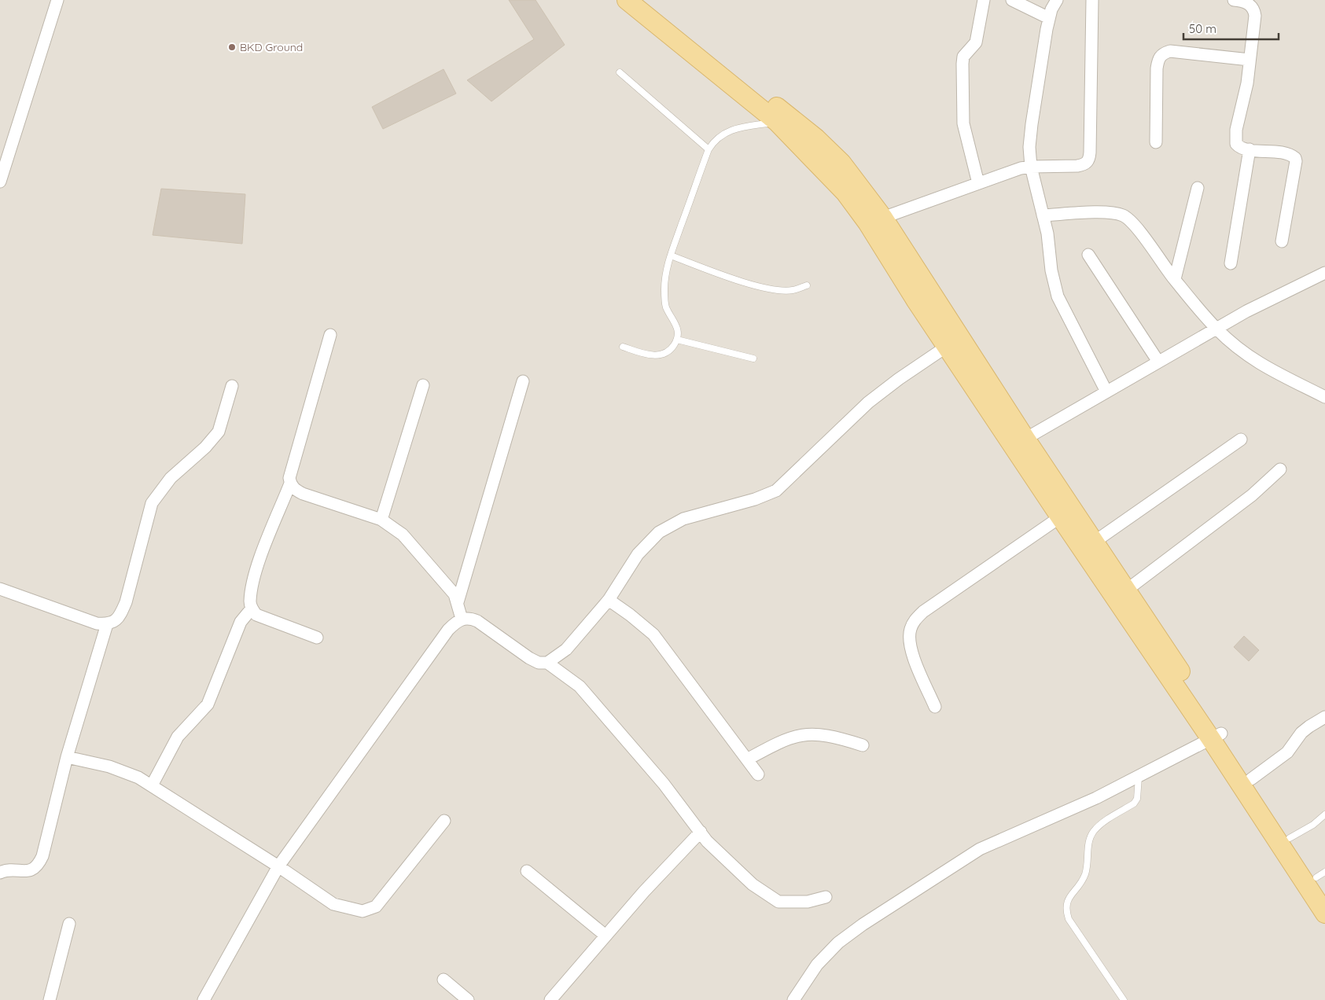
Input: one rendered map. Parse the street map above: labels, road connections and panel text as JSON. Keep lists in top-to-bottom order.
{
  "places": ["BKD Ground"],
  "scale_bar": "50 m"
}
